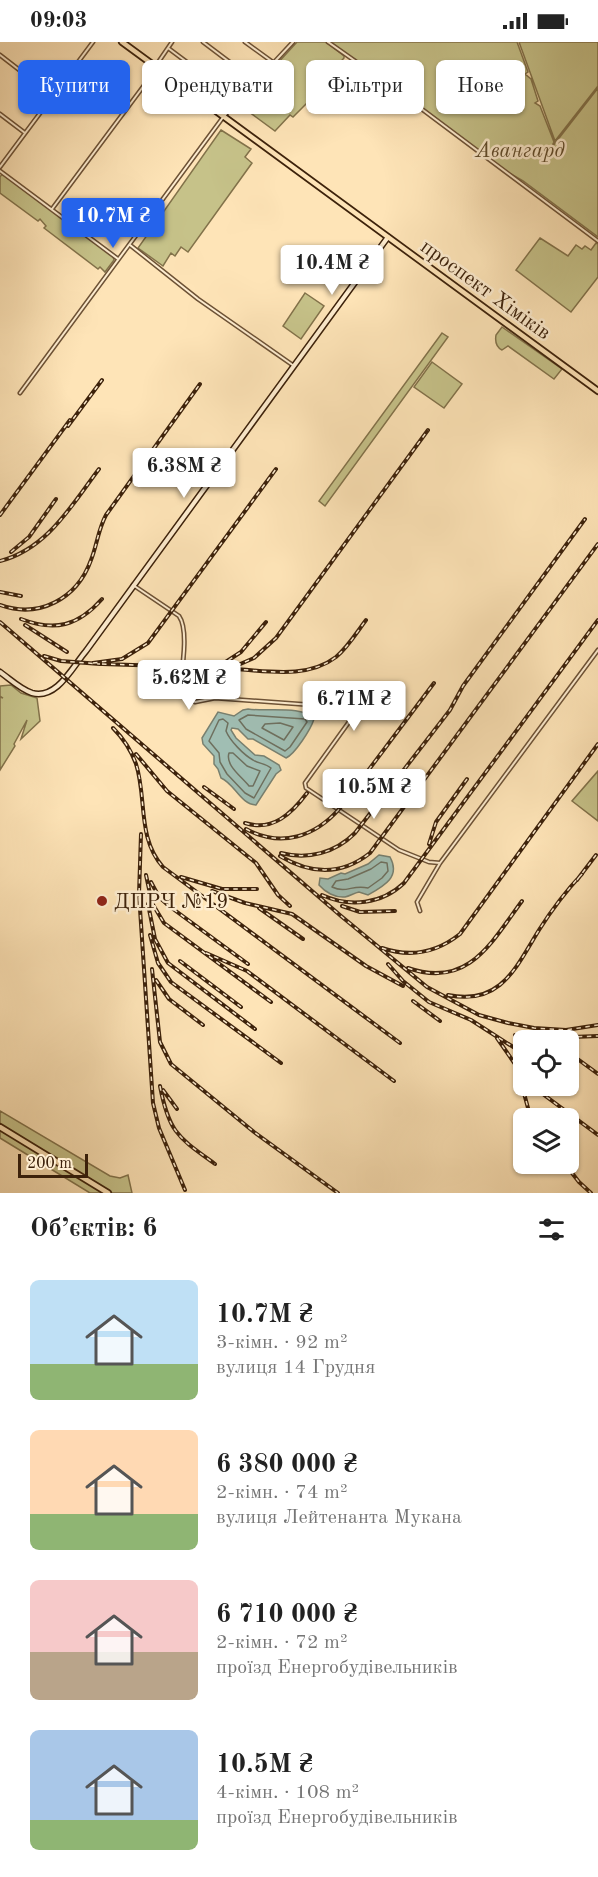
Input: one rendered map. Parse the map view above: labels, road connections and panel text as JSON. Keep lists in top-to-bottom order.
{
  "streets": {
    "main road": ["проспект Хіміків"]
  },
  "parks": ["Авангард"],
  "places": ["ДПРЧ №19"],
  "scale_bar": "200 m",
  "page": {
    "status": "09:03",
    "chip": [
      "Купити",
      "Орендувати",
      "Фільтри",
      "Нове"
    ],
    "price": [
      "10.7M ₴",
      "10.4M ₴",
      "6.38M ₴",
      "5.62M ₴",
      "6.71M ₴",
      "10.5M ₴"
    ],
    "scale": "200 m",
    "heading": "Об’єктів: 6",
    "list": [
      {
        "name": "10.7M ₴",
        "note": "3-кімн. · 92 m² · вулиця 14 Грудня"
      },
      {
        "name": "6 380 000 ₴",
        "note": "2-кімн. · 74 m² · вулиця Лейтенанта Мукана"
      },
      {
        "name": "6 710 000 ₴",
        "note": "2-кімн. · 72 m² · проїзд Енергобудівельників"
      },
      {
        "name": "10.5M ₴",
        "note": "4-кімн. · 108 m² · проїзд Енергобудівельників"
      }
    ]
  }
}
